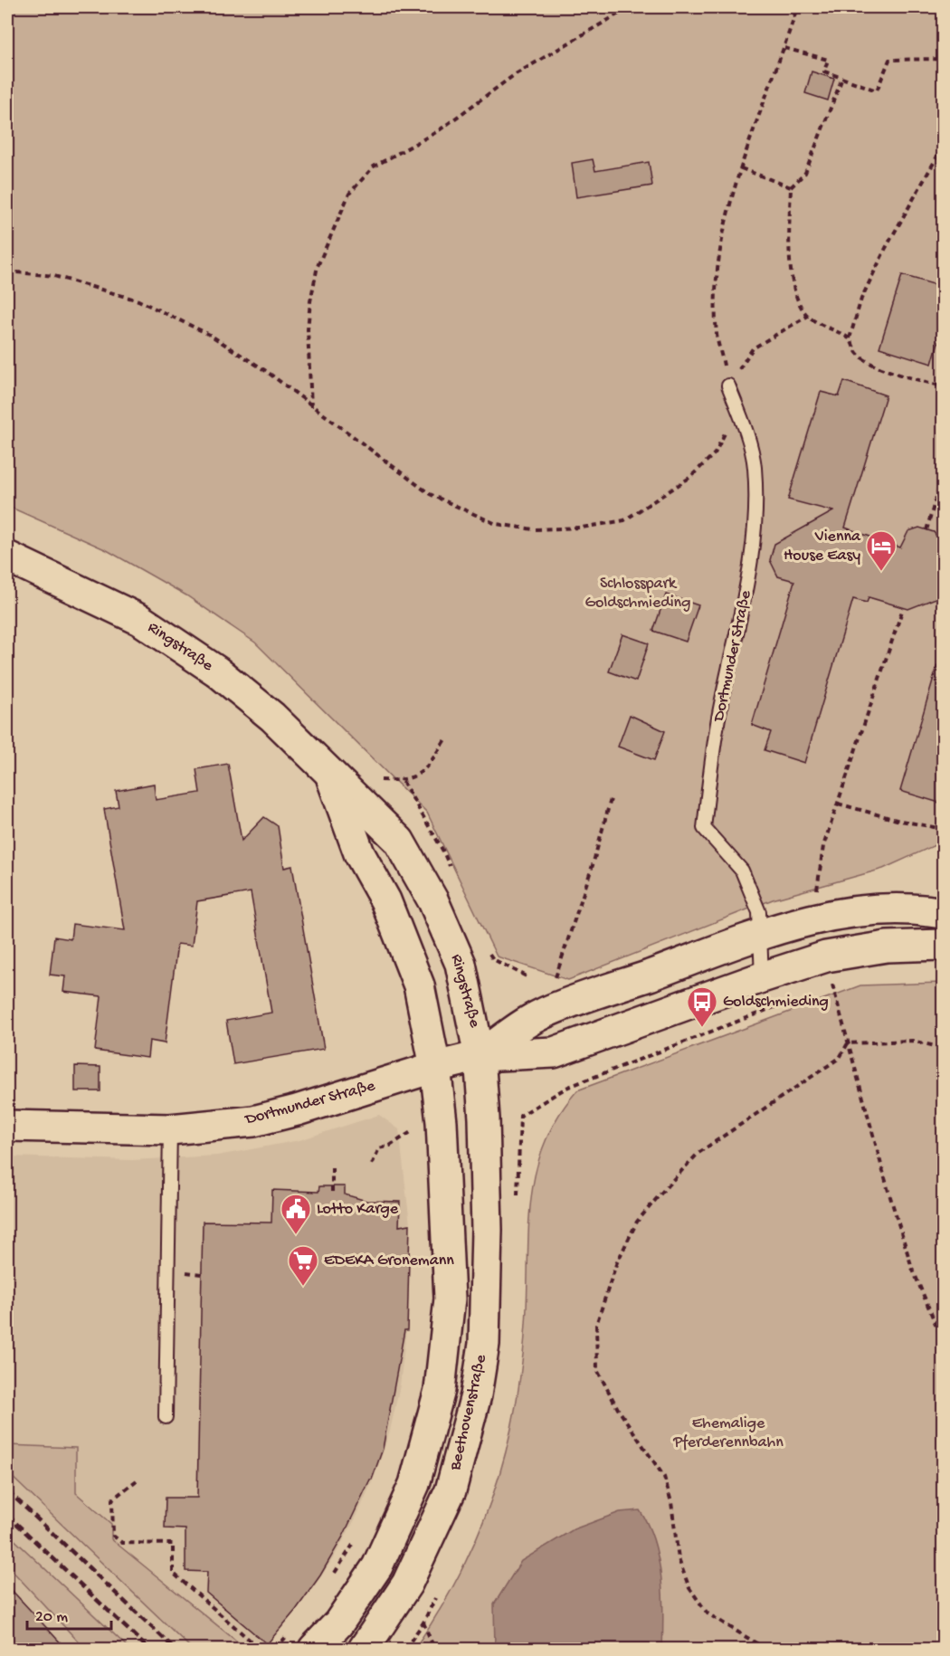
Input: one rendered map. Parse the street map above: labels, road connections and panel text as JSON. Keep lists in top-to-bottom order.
{
  "streets": {
    "main road": ["Ringstraße", "Dortmunder Straße", "Beethovenstraße"]
  },
  "crossings": [
    ["Ringstraße", "Dortmunder Straße"],
    ["Ringstraße", "Beethovenstraße"],
    ["Dortmunder Straße", "Beethovenstraße"]
  ],
  "parks": ["Schlosspark Goldschmieding", "Ehemalige Pferderennbahn"],
  "places": {
    "hotel": ["Vienna House Easy"],
    "bus stop": ["Goldschmieding"],
    "public building": ["Lotto Karge"],
    "supermarket": ["EDEKA Gronemann"]
  },
  "scale_bar": "20 m"
}
